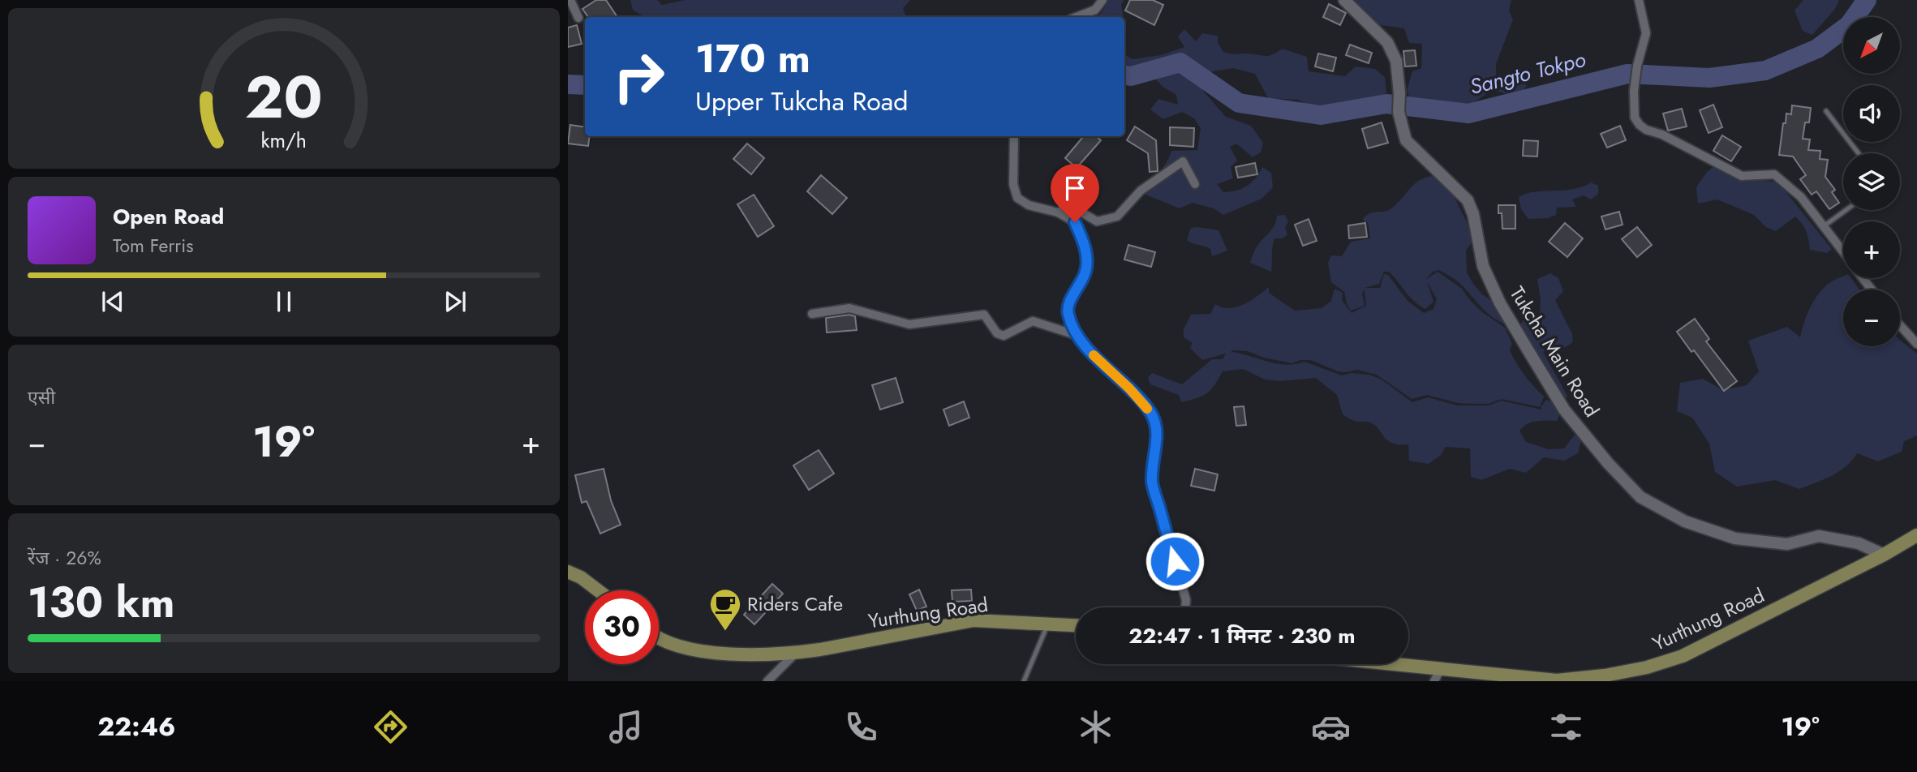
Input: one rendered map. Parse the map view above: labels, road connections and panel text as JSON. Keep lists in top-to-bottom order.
{
  "streets": {
    "main road": ["Yurthung Road"],
    "street": ["Tukcha Main Road"]
  },
  "crossings": [
    ["Tukcha Main Road", "Yurthung Road"]
  ],
  "water": ["Sangto Tokpo"],
  "places": {
    "cafe": ["Riders Cafe"]
  },
  "north": "bottom left",
  "page": {
    "map_buttons": ["+", "−"],
    "turn": ["170 m", "Upper Tukcha Road"],
    "song": ["Open Road", "Tom Ferris"],
    "tile": [
      "एसी",
      ["रेंज · 26%", "130 km"]
    ],
    "heat": ["−", "19°", "+"],
    "limit": "30",
    "trip": "22:47 · 1 मिनट · 230 m",
    "tabs": ["22:46", "19°"],
    "gauge": ["20", "km/h"]
  }
}
